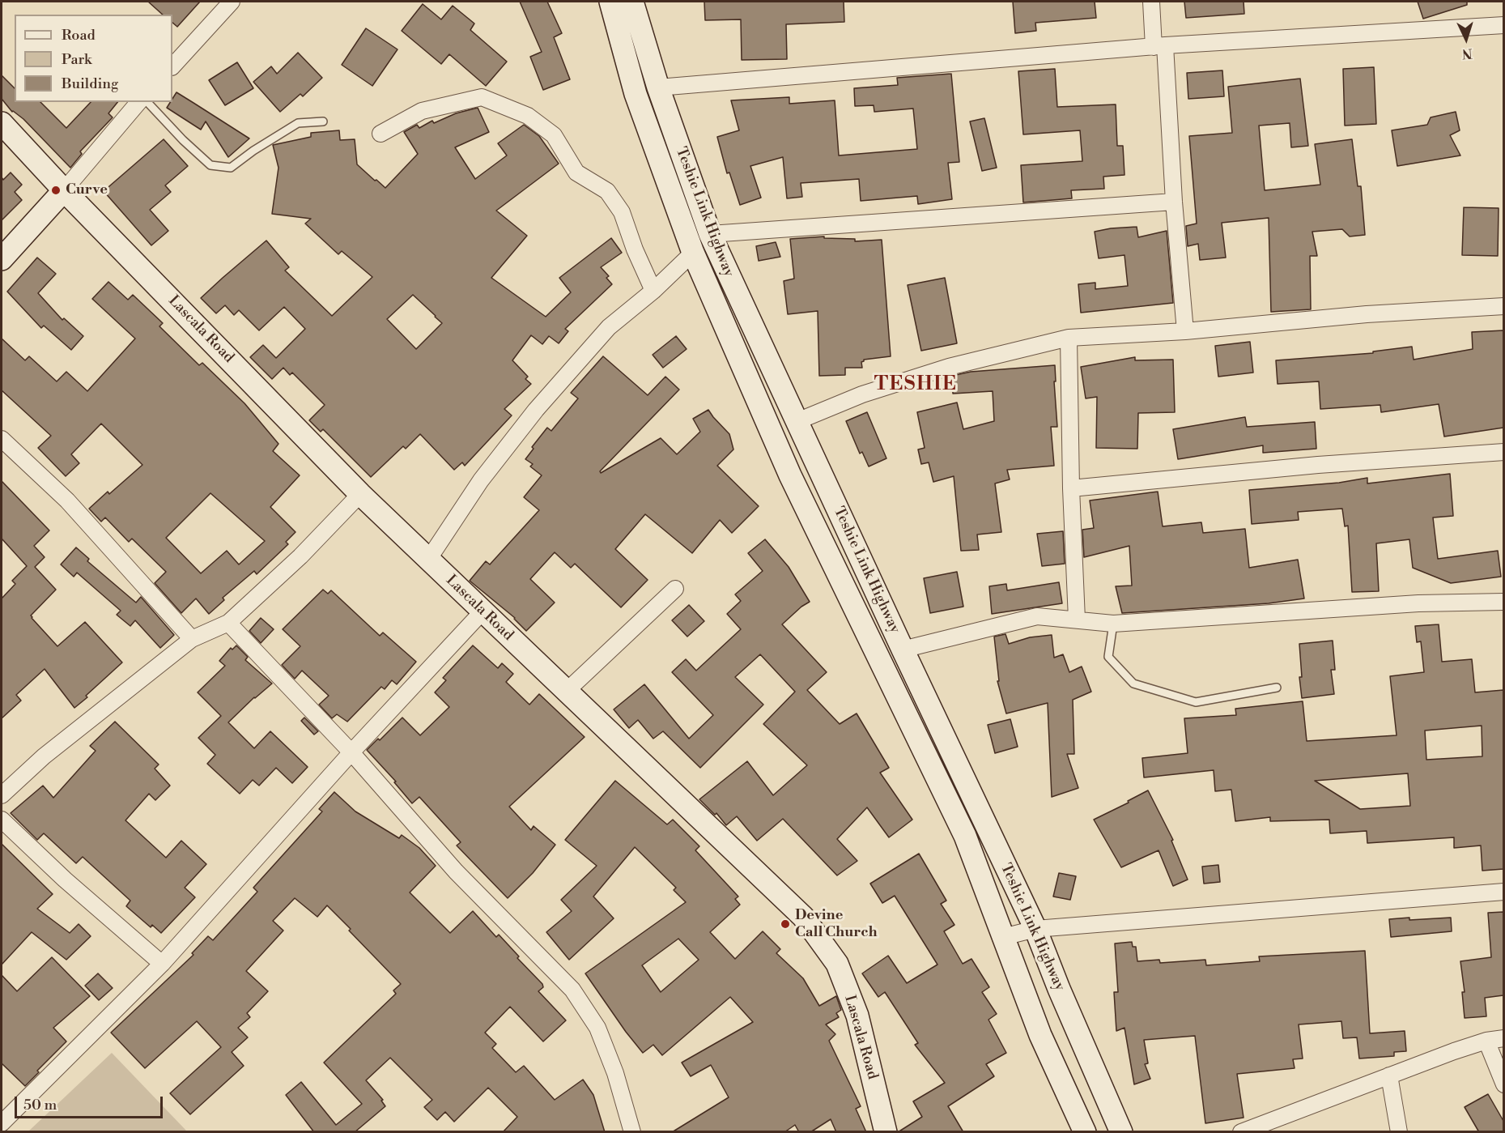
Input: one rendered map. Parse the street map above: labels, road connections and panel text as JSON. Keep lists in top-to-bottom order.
{
  "streets": {
    "main road": ["Teshie Link Highway", "Lascala Road"]
  },
  "districts": ["TESHIE"],
  "places": ["Curve", "Devine Call Church"],
  "legend": ["Road", "Park", "Building"],
  "scale_bar": "50 m",
  "north": "bottom"
}
